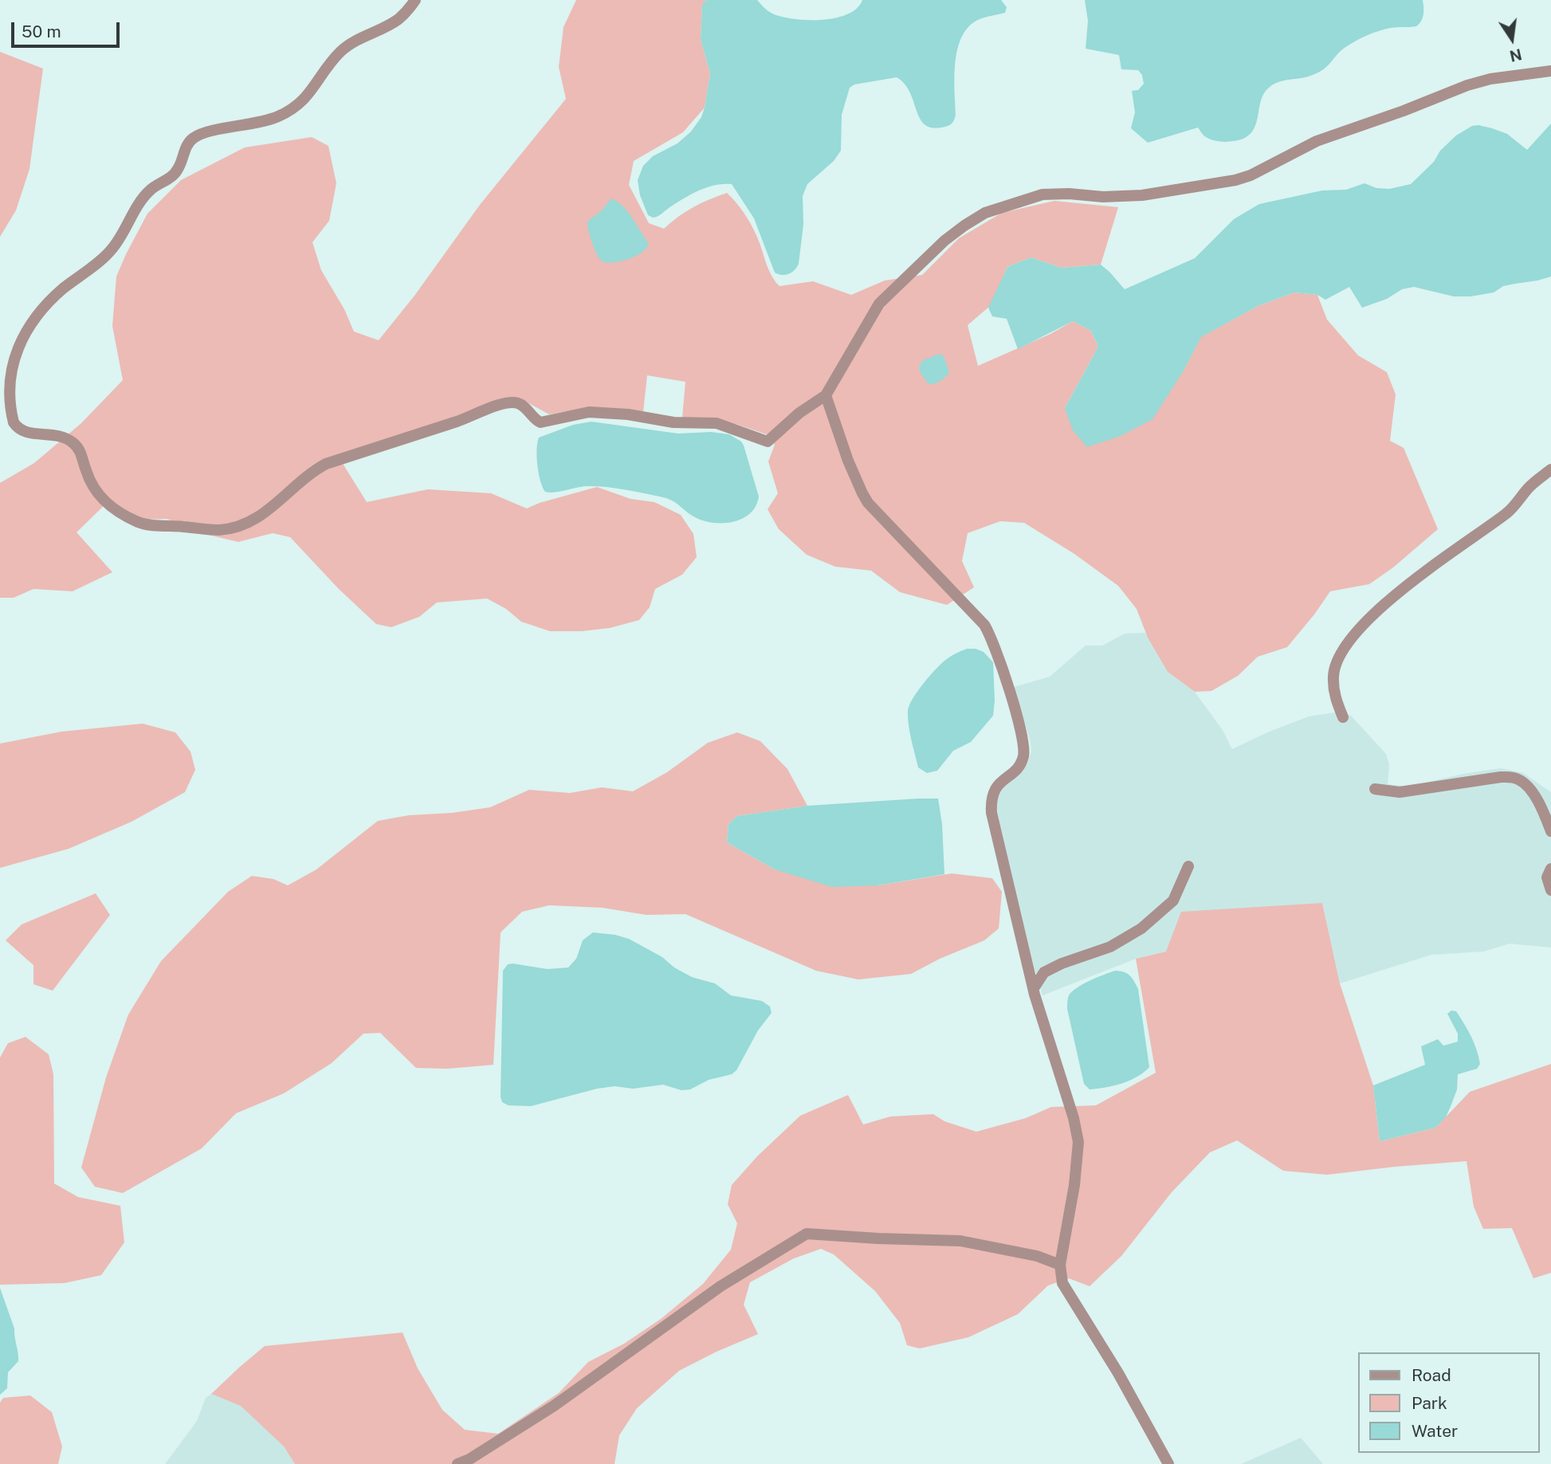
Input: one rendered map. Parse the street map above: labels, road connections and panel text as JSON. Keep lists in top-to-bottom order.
{
  "legend": ["Road", "Park", "Water"],
  "scale_bar": "50 m",
  "north": "bottom"
}
